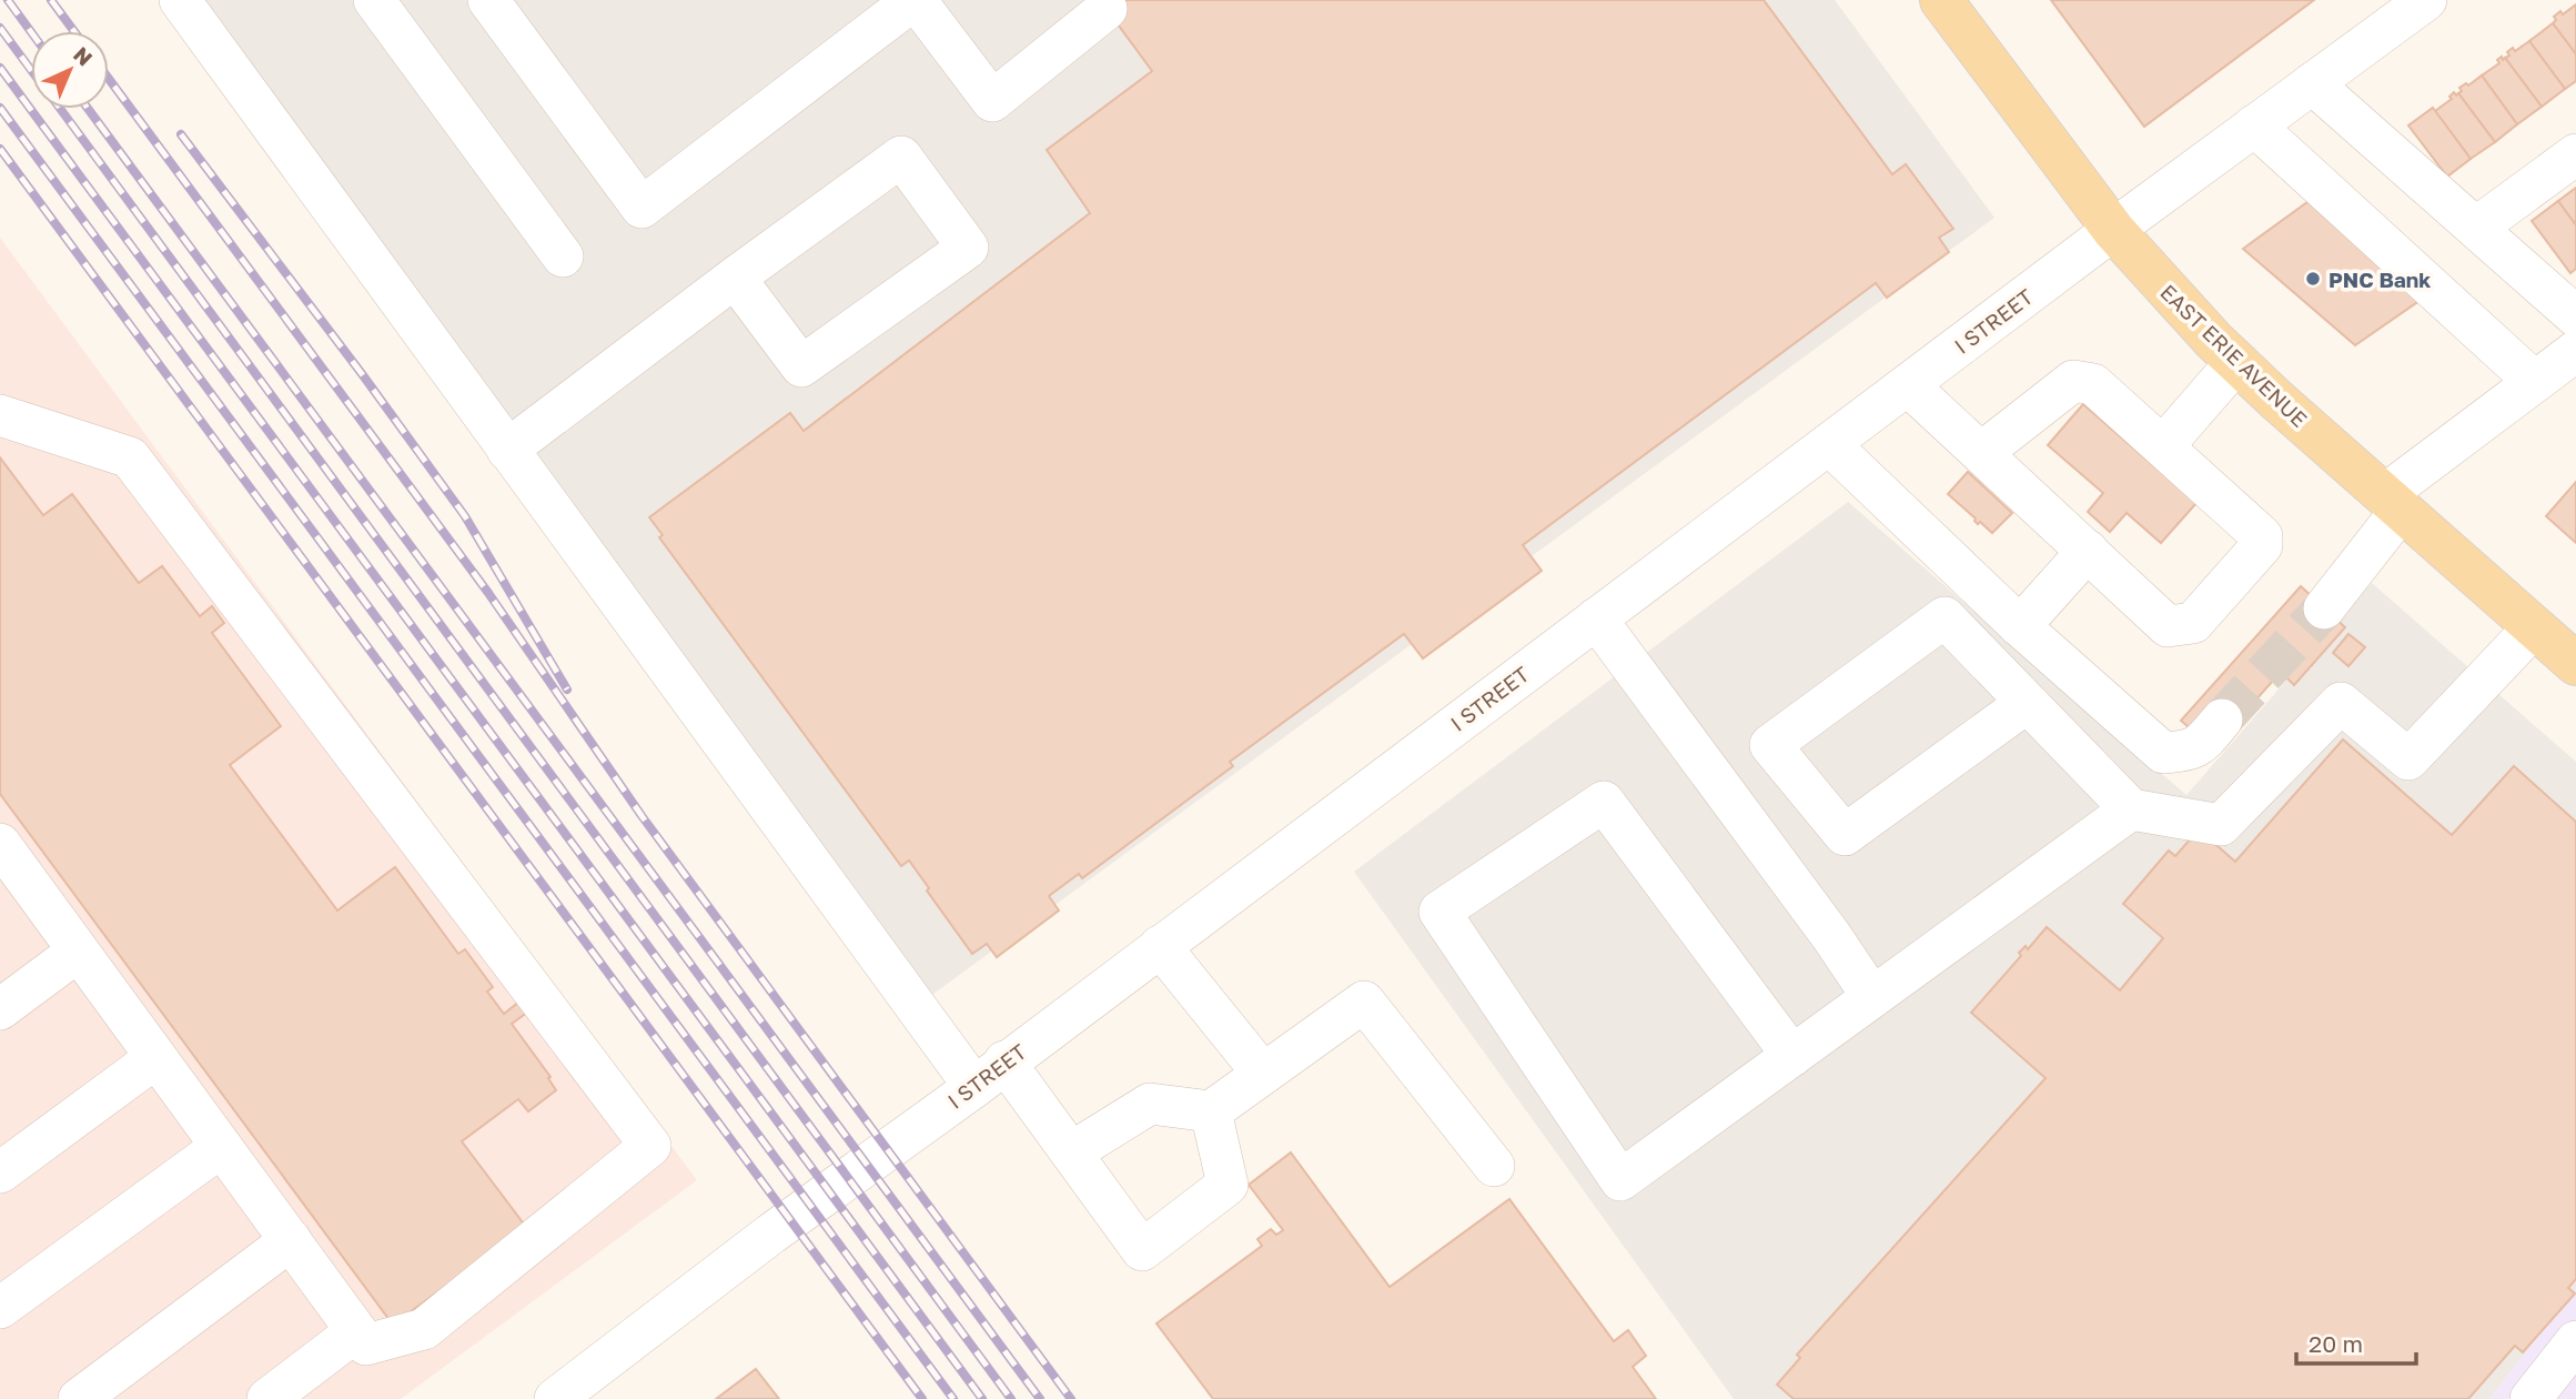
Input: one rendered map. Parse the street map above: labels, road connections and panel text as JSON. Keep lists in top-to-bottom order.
{
  "streets": {
    "main road": ["EAST ERIE AVENUE"],
    "street": ["I STREET"]
  },
  "crossings": [
    ["I STREET", "EAST ERIE AVENUE"]
  ],
  "places": ["PNC Bank"],
  "scale_bar": "20 m",
  "north": "top right"
}
